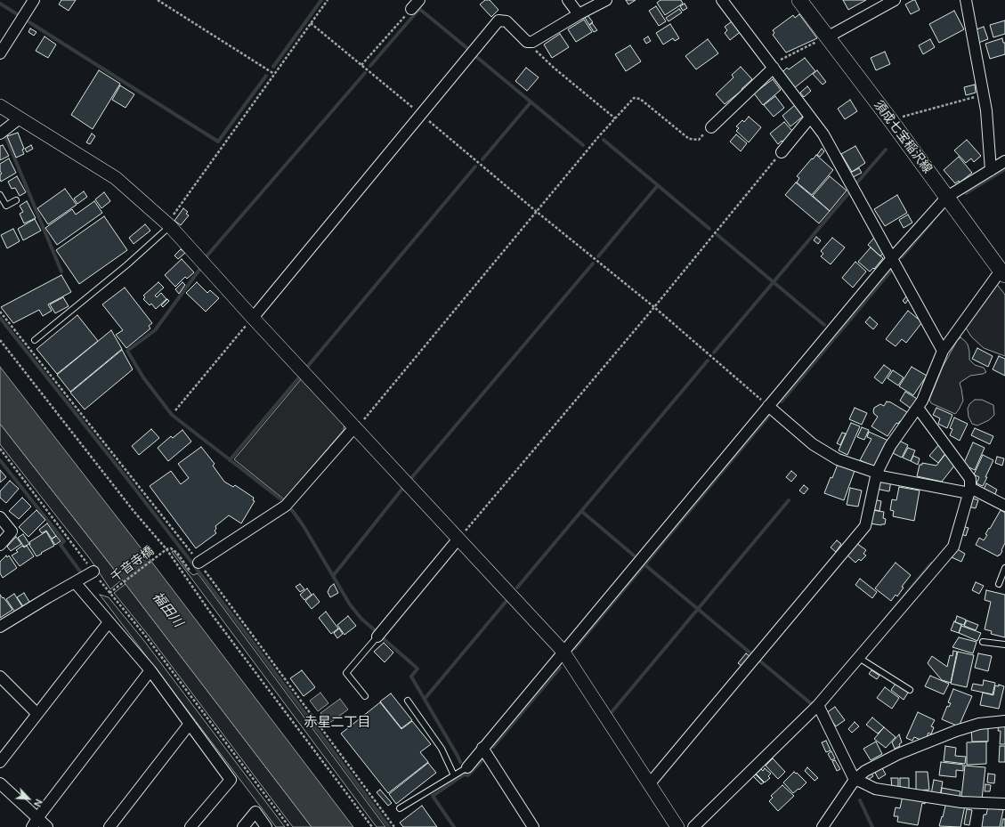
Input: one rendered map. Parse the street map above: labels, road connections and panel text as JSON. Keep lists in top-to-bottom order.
{
  "streets": {
    "main road": ["須成七宝稲沢線"],
    "path": ["千音寺橋"]
  },
  "districts": ["赤星二丁目"],
  "water": ["福田川"],
  "north": "bottom right"
}
